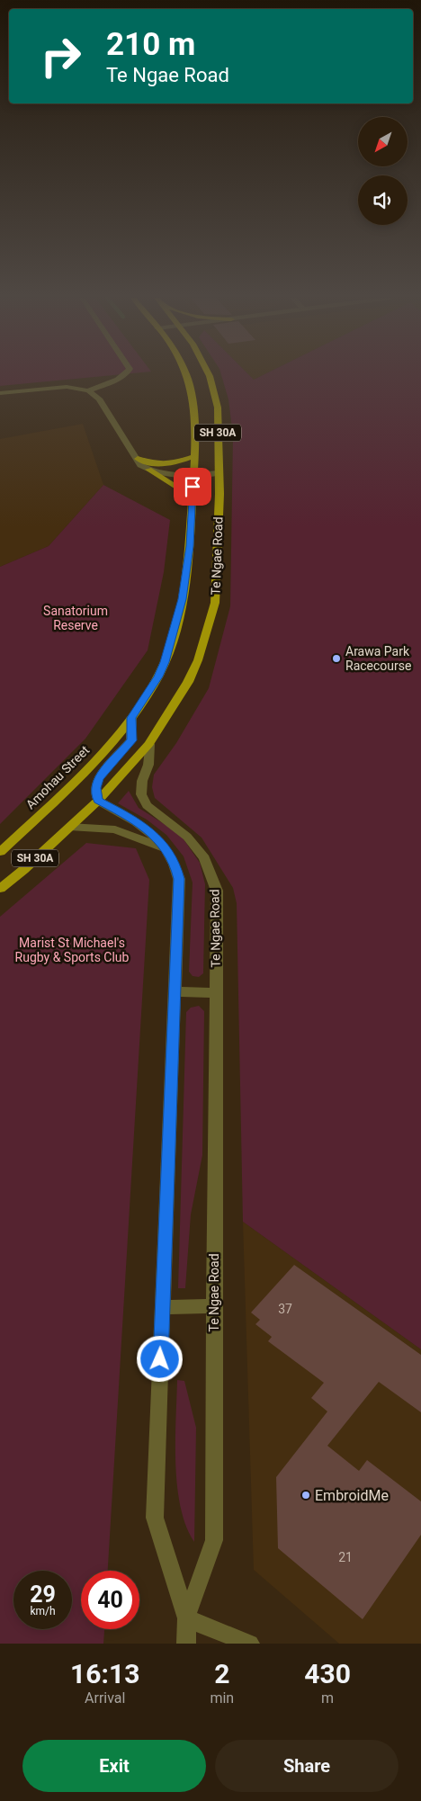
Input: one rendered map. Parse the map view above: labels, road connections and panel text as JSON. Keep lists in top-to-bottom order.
{
  "streets": {
    "main road": ["SH 30A", "Te Ngae Road", "Amohau Street"]
  },
  "crossings": [
    ["SH 30A", "Te Ngae Road"],
    ["SH 30A", "Amohau Street"]
  ],
  "parks": ["Sanatorium Reserve", "Marist St Michael's Rugby & Sports Club"],
  "places": ["Arawa Park Racecourse", "EmbroidMe"],
  "house_numbers": ["37", "21"],
  "north": "bottom left",
  "page": {
    "turn": ["210 m", "Te Ngae Road"],
    "speed": "29 km/h",
    "limit": "40",
    "eta": [
      "16:13",
      "Arrival",
      "2",
      "min",
      "430",
      "m"
    ],
    "buttons": ["Exit", "Share"]
  }
}
